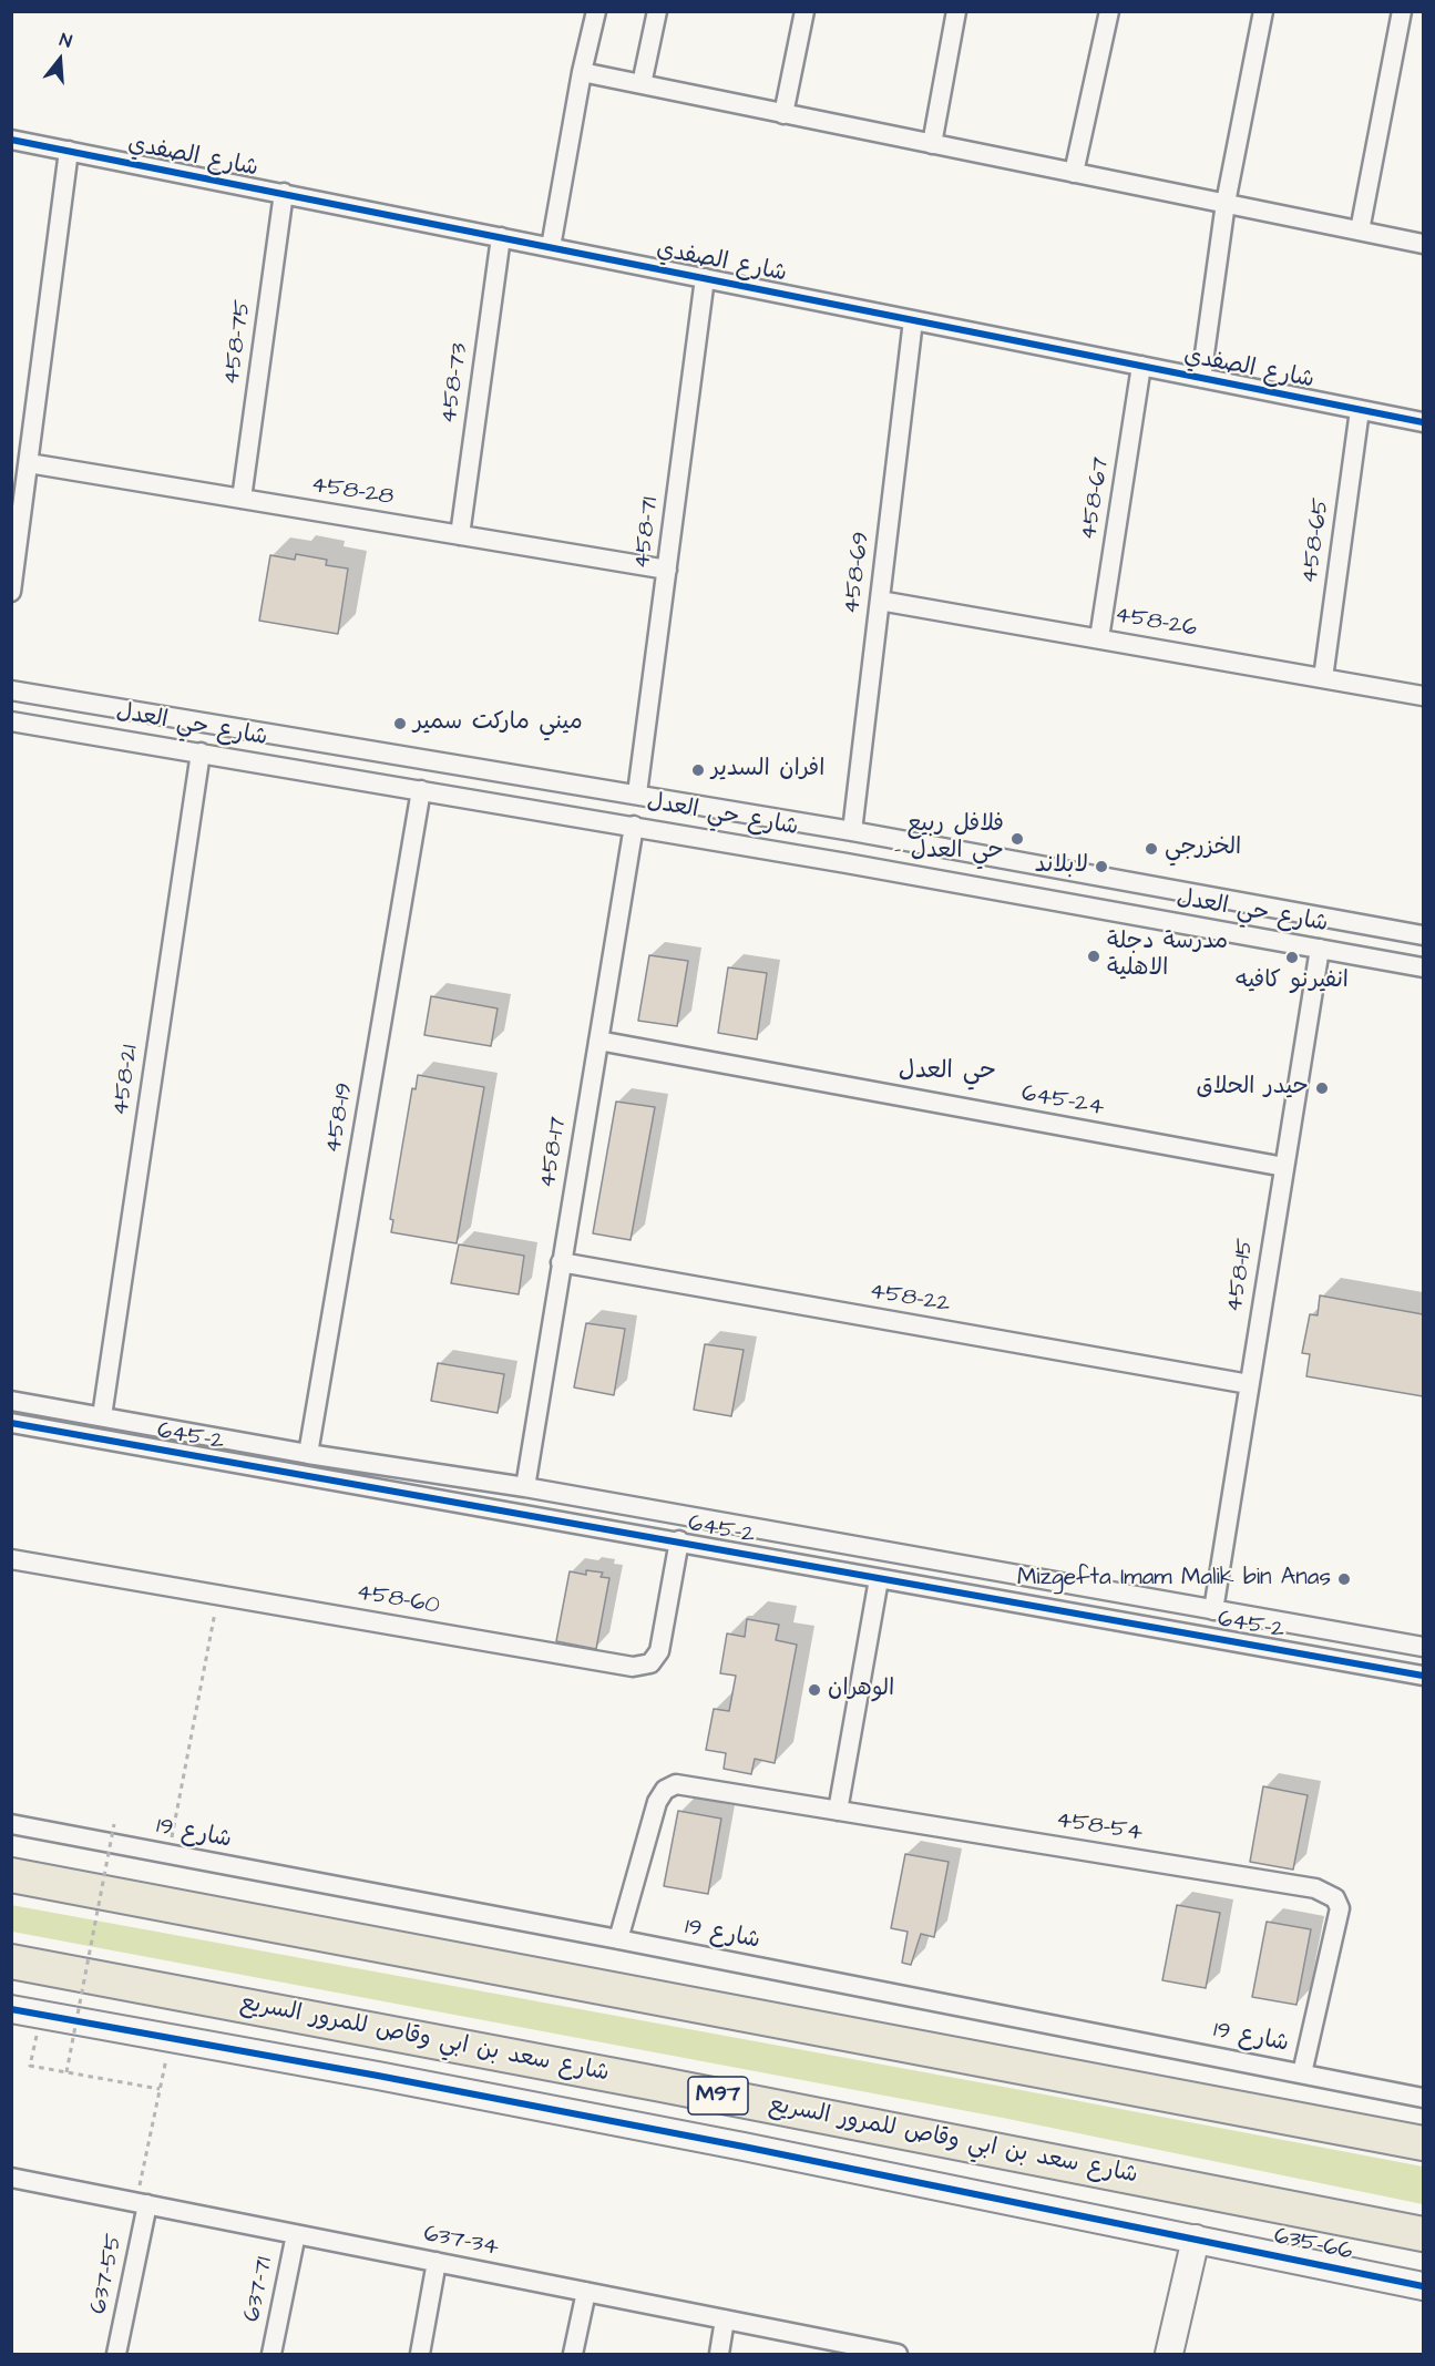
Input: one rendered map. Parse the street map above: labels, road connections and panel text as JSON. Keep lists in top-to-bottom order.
{
  "streets": {
    "highway": ["شارع سعد بن ابي وقاص للمرور السريع", "M97"],
    "street": [
      "شارع الصفدي",
      "458-75",
      "458-73",
      "458-28",
      "458-67",
      "458-71",
      "458-65",
      "458-69",
      "458-26",
      "شارع حي العدل",
      "458-21",
      "645-24",
      "458-19",
      "458-17",
      "458-15",
      "458-22",
      "645-2",
      "458-60",
      "458-54",
      "شارع 19",
      "637-34",
      "635-66",
      "637-55",
      "637-71"
    ]
  },
  "crossings": [
    ["شارع الصفدي", "458-75"],
    ["شارع الصفدي", "458-73"],
    ["شارع الصفدي", "458-67"],
    ["شارع الصفدي", "458-71"],
    ["شارع الصفدي", "458-65"],
    ["شارع الصفدي", "458-69"],
    ["458-75", "458-28"],
    ["458-73", "458-28"],
    ["458-28", "458-71"],
    ["458-67", "458-26"],
    ["458-71", "شارع حي العدل"],
    ["458-65", "458-26"],
    ["458-69", "458-26"],
    ["458-69", "شارع حي العدل"],
    ["شارع حي العدل", "458-21"],
    ["شارع حي العدل", "458-19"],
    ["شارع حي العدل", "458-17"],
    ["شارع حي العدل", "458-15"],
    ["458-21", "645-2"],
    ["645-24", "458-17"],
    ["645-24", "458-15"],
    ["458-19", "645-2"],
    ["458-17", "458-22"],
    ["458-17", "645-2"],
    ["458-15", "458-22"],
    ["458-15", "645-2"],
    ["645-2", "458-60"],
    ["458-54", "شارع 19"],
    ["637-34", "637-55"],
    ["637-34", "637-71"]
  ],
  "districts": ["حي العدل"],
  "places": [
    "ميني ماركت سمير",
    "افران السدير",
    "فلافل ربيع - حي العدل",
    "الخزرجي",
    "لابلاند",
    "مدرسة دجلة الاهلية",
    "انفيرنو كافيه",
    "حيدر الحلاق",
    "Mizgefta Imam Malik bin Anas",
    "الوهران"
  ],
  "north": "top"
}
